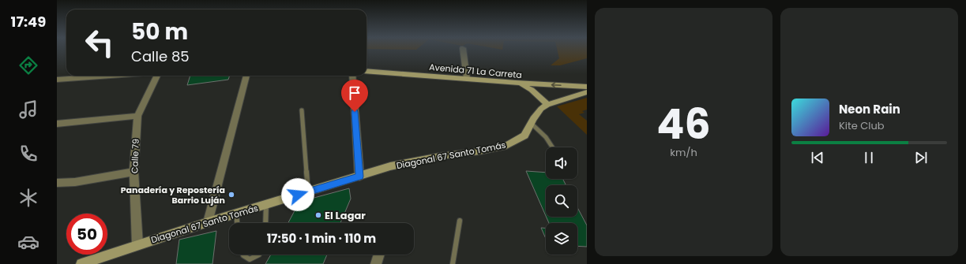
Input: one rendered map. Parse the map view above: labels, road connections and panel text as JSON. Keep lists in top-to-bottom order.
{
  "streets": {
    "main road": ["Avenida 71 La Carreta", "Diagonal 67 Santo Tomás"],
    "street": ["Calle 79"]
  },
  "crossings": [
    ["Diagonal 67 Santo Tomás", "Calle 79"]
  ],
  "places": ["Panadería y Repostería Barrio Luján", "El Lagar"],
  "page": {
    "tabs": "17:49",
    "tile": ["46", "km/h"],
    "turn": ["50 m", "Calle 85"],
    "song": ["Neon Rain", "Kite Club"],
    "limit": "50",
    "trip": "17:50 · 1 min · 110 m"
  }
}
